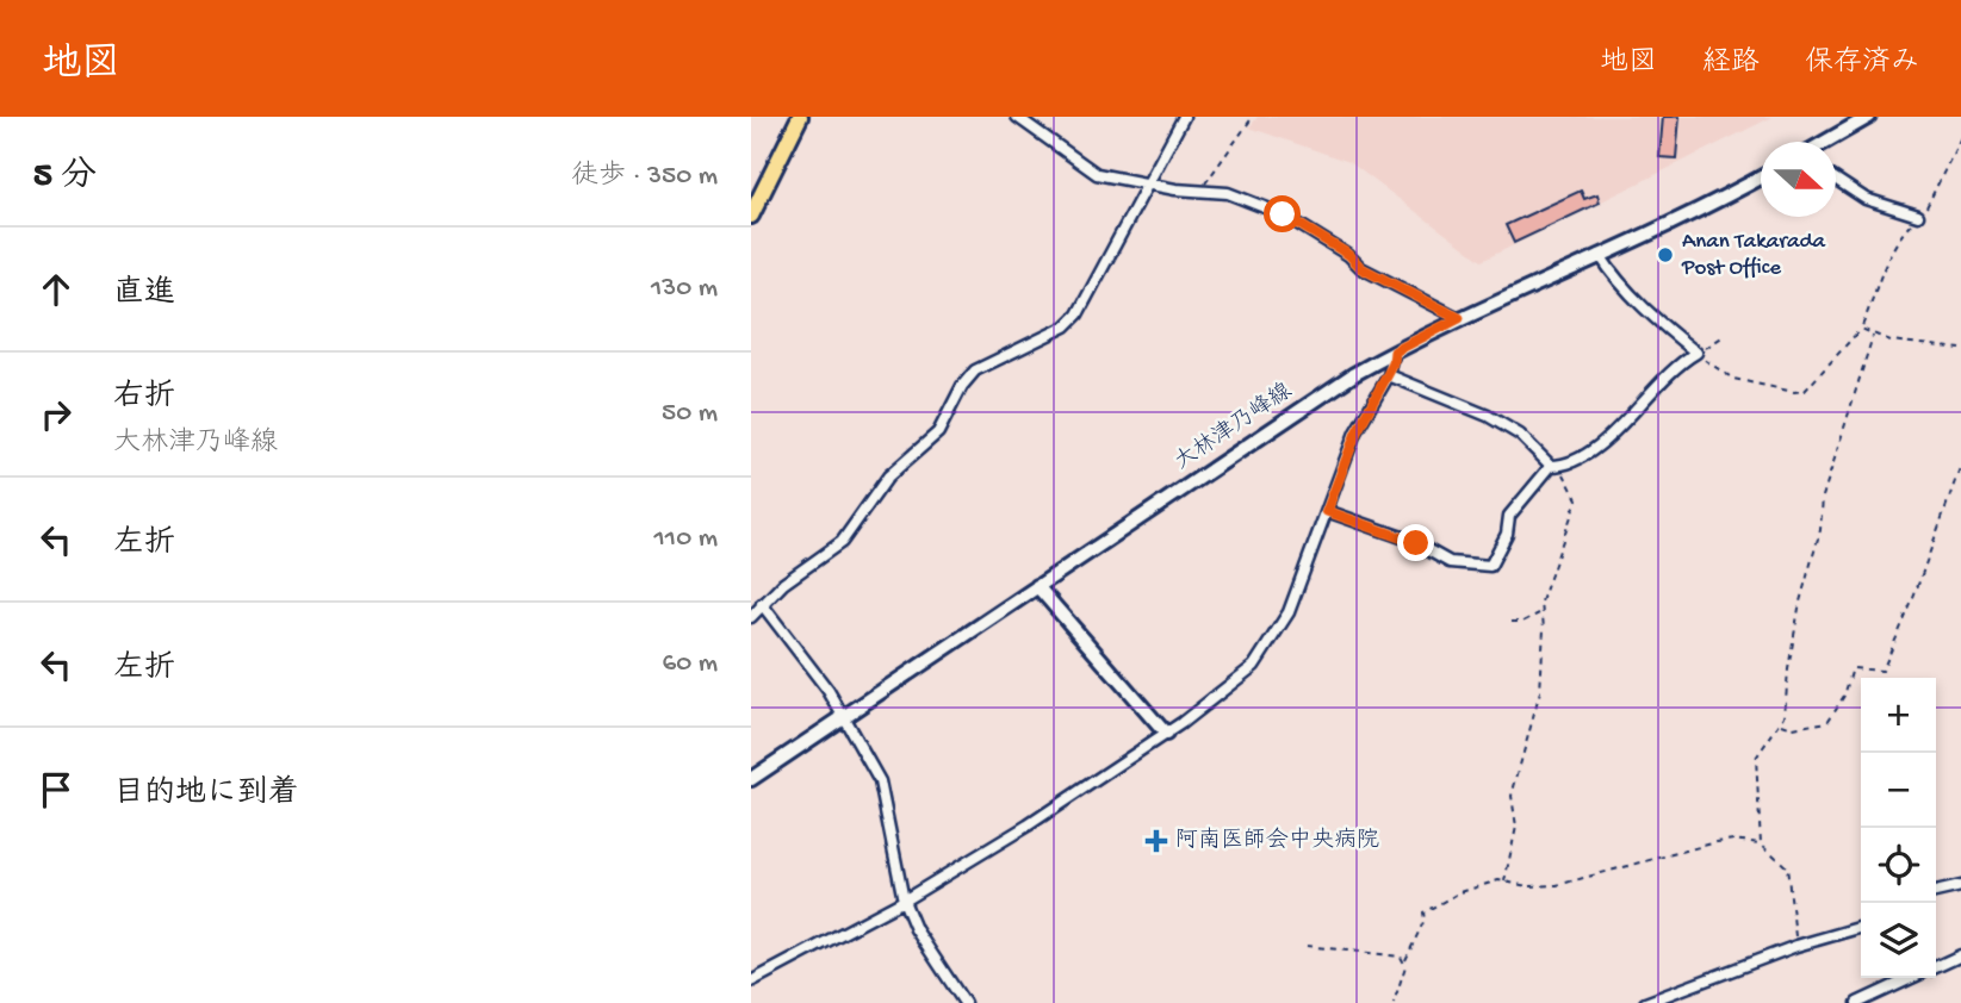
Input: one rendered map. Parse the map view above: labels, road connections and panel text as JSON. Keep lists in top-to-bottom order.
{
  "streets": {
    "main road": ["大林津乃峰線"]
  },
  "places": {
    "other": ["Anan Takarada Post Office"],
    "health": ["阿南医師会中央病院"]
  },
  "north": "right",
  "page": {
    "header": "地図",
    "nav": ["地図", "経路", "保存済み"],
    "heading": ["5 分", "徒歩 · 350 m"],
    "list": [
      ["直進", "130 m"],
      ["右折", "大林津乃峰線", "50 m"],
      ["左折", "110 m"],
      ["左折", "60 m"],
      "目的地に到着"
    ],
    "map_buttons": ["+", "−"]
  }
}
